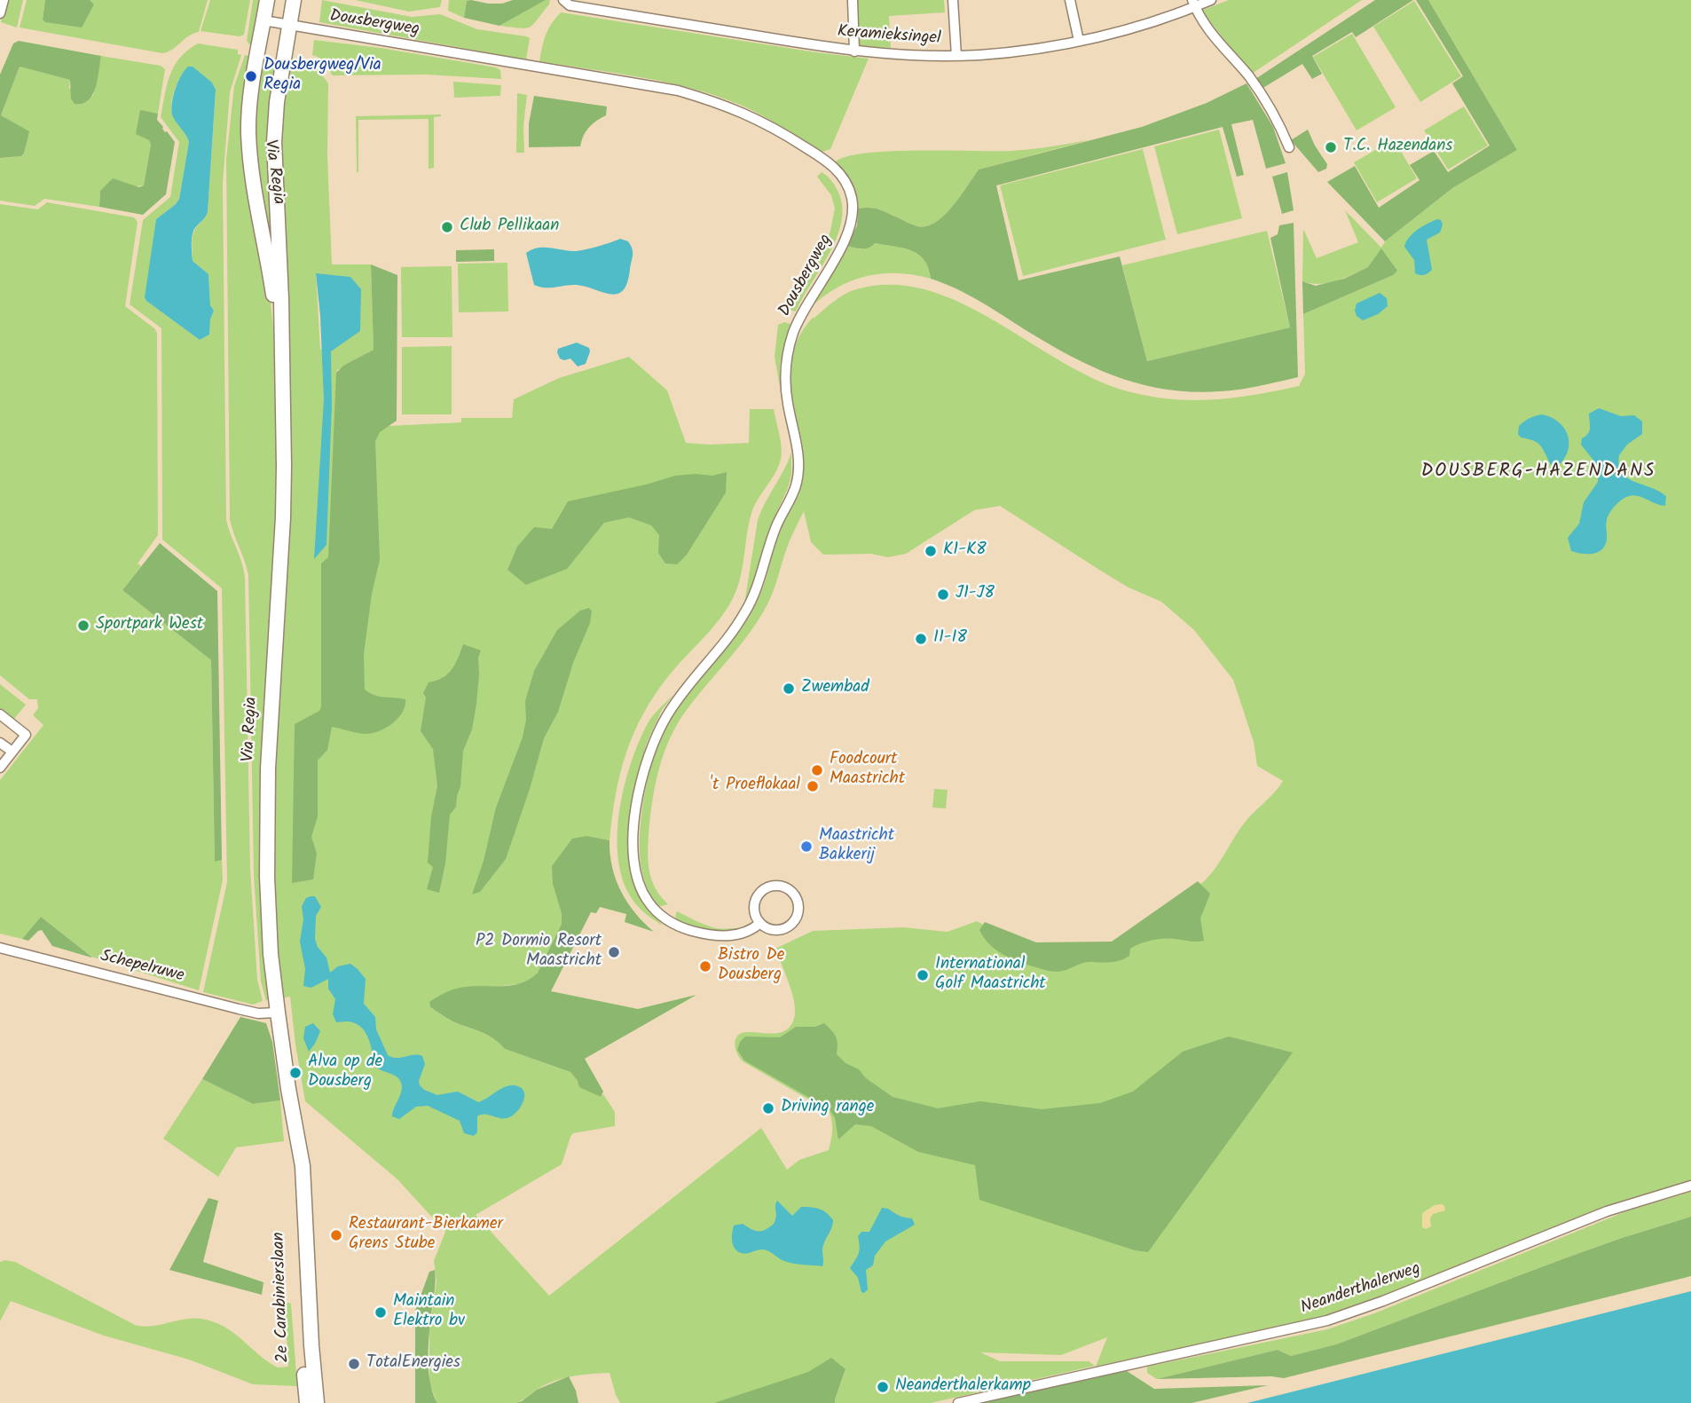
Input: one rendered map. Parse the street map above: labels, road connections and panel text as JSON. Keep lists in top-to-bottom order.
{
  "streets": {
    "main road": ["Via Regia", "2e Carabinierslaan"],
    "street": [
      "Dousbergweg",
      "Keramieksingel",
      "Schepelruwe",
      "Neanderthalerweg"
    ]
  },
  "crossings": [
    ["Dousbergweg", "Via Regia"],
    ["Via Regia", "Schepelruwe"],
    ["Via Regia", "2e Carabinierslaan"]
  ],
  "districts": ["DOUSBERG-HAZENDANS"],
  "places": [
    "Dousbergweg/Via Regia",
    "T.C. Hazendans",
    "Club Pellikaan",
    "K1-K8",
    "J1-J8",
    "Sportpark West",
    "I1-I8",
    "Zwembad",
    "Foodcourt Maastricht",
    "'t Proeflokaal",
    "Maastricht Bakkerij",
    "P2 Dormio Resort Maastricht",
    "Bistro De Dousberg",
    "International Golf Maastricht",
    "Alva op de Dousberg",
    "Driving range",
    "Restaurant-Bierkamer Grens Stube",
    "Maintain Elektro bv",
    "TotalEnergies",
    "Neanderthalerkamp"
  ]
}
